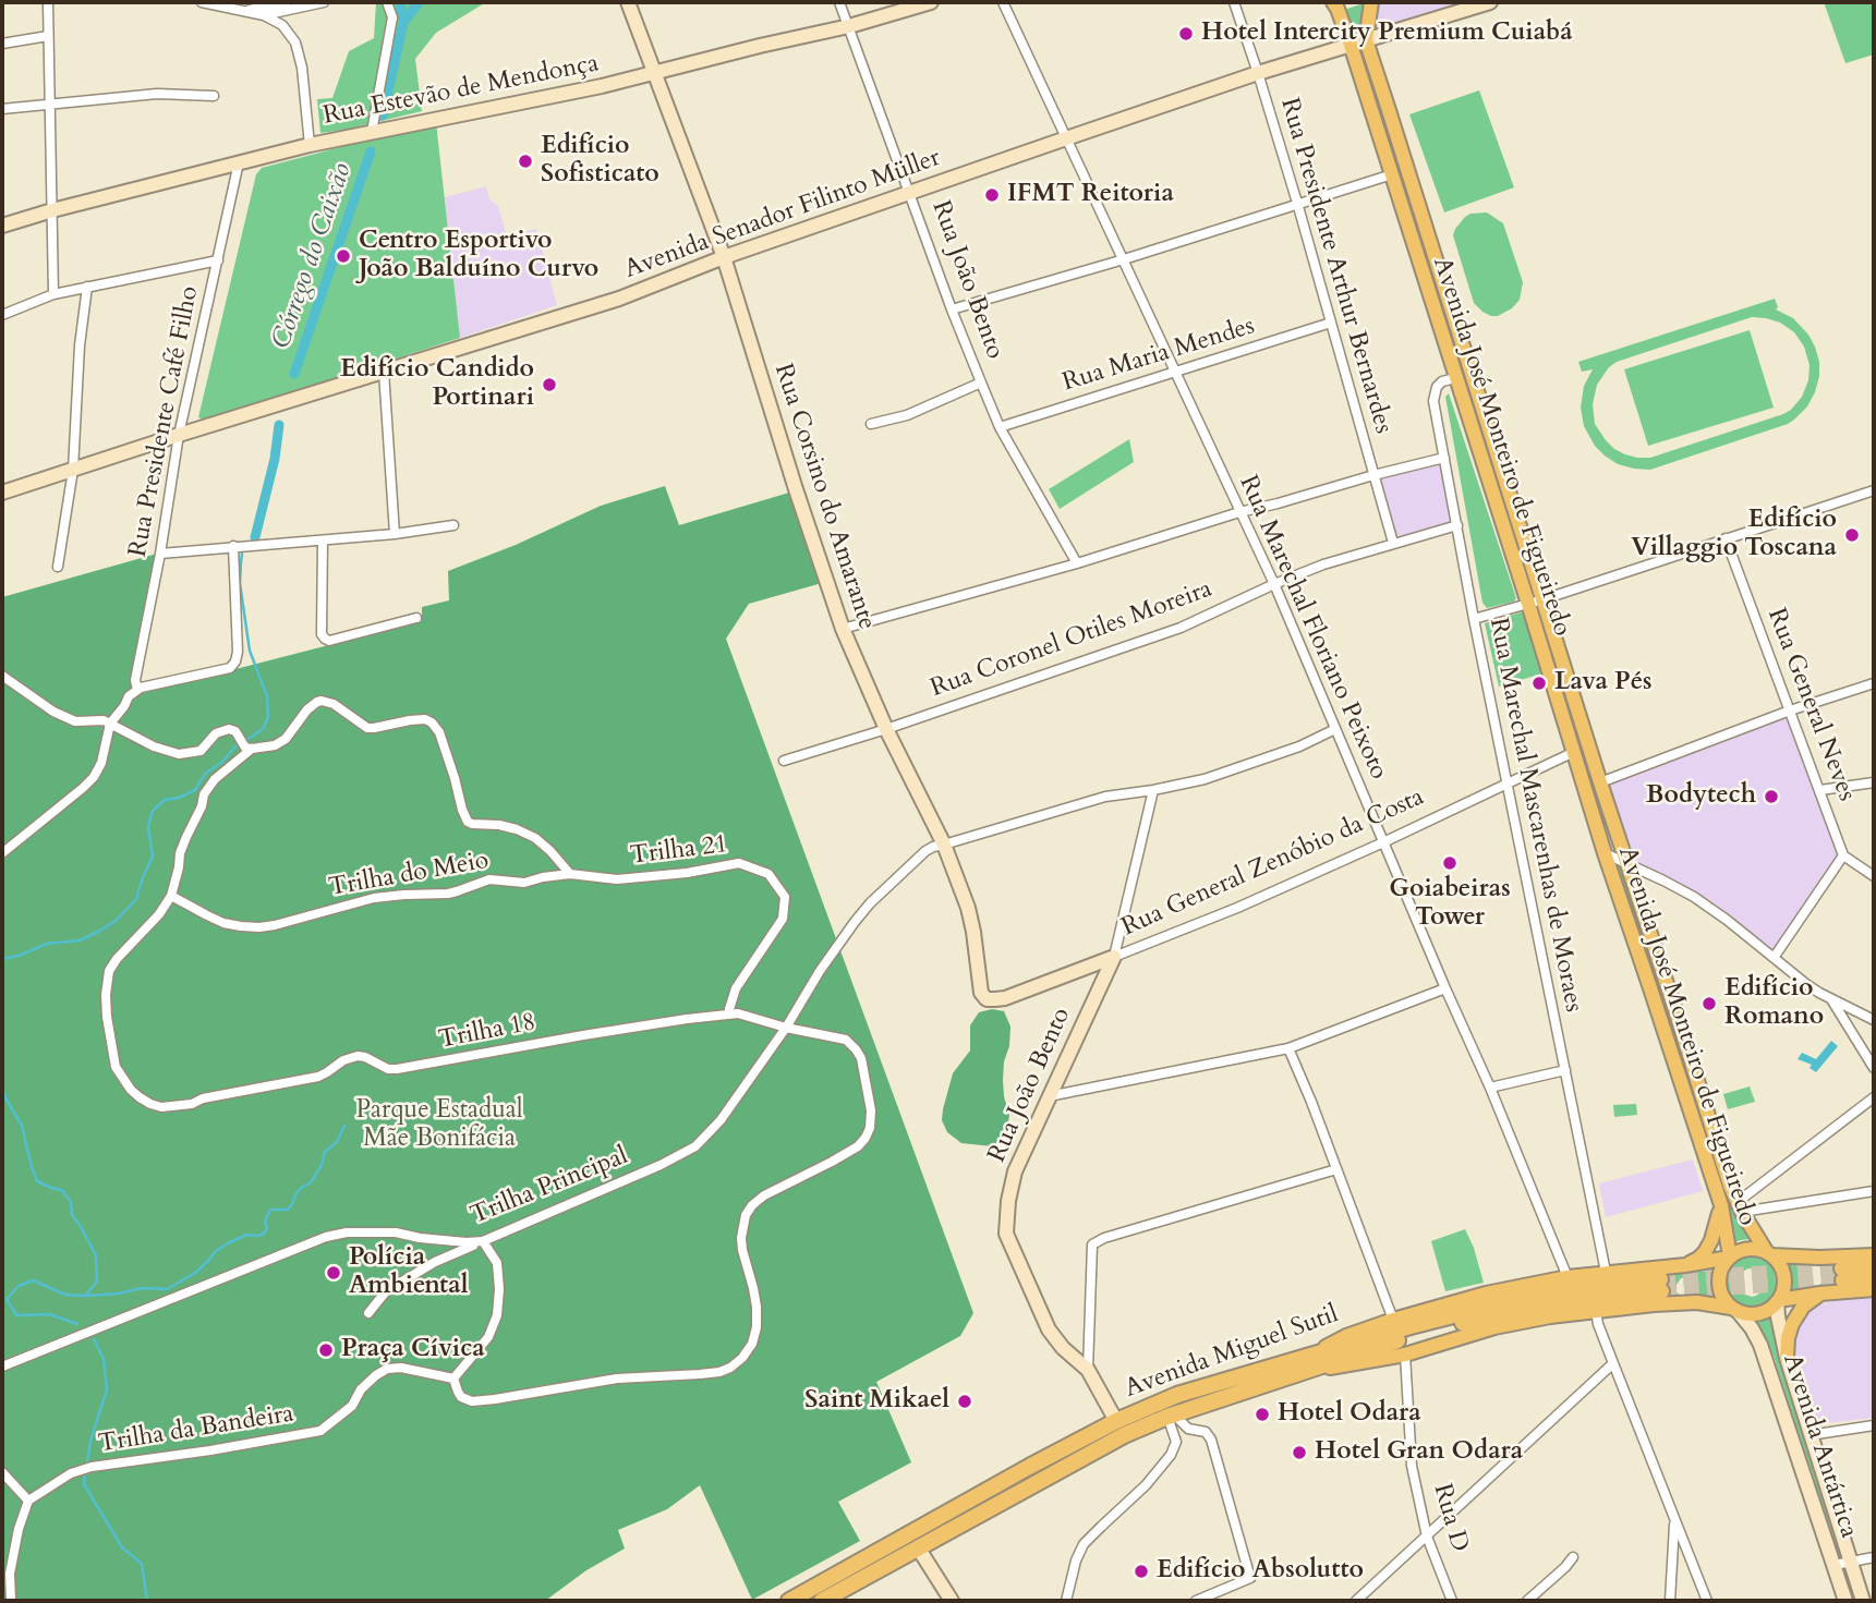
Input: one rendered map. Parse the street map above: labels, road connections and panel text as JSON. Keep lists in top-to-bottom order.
{
  "streets": {
    "highway": ["Avenida Miguel Sutil"],
    "main road": ["Avenida José Monteiro de Figueiredo"],
    "street": [
      "Rua Estevão de Mendonça",
      "Avenida Senador Filinto Müller",
      "Rua Presidente Arthur Bernardes",
      "Rua João Bento",
      "Rua Maria Mendes",
      "Rua Presidente Café Filho",
      "Rua Corsino do Amarante",
      "Rua Marechal Floriano Peixoto",
      "Rua Coronel Otiles Moreira",
      "Rua General Neves",
      "Rua Marechal Mascarenhas de Moraes",
      "Trilha 21",
      "Rua General Zenóbio da Costa",
      "Trilha do Meio",
      "Trilha 18",
      "Trilha Principal",
      "Trilha da Bandeira",
      "Avenida Antártica",
      "Rua D"
    ]
  },
  "crossings": [
    ["Rua Estevão de Mendonça", "Rua João Bento"],
    ["Rua Estevão de Mendonça", "Rua Presidente Café Filho"],
    ["Rua Estevão de Mendonça", "Rua Corsino do Amarante"],
    ["Avenida Senador Filinto Müller", "Rua Presidente Arthur Bernardes"],
    ["Avenida Senador Filinto Müller", "Rua João Bento"],
    ["Avenida Senador Filinto Müller", "Rua Presidente Café Filho"],
    ["Avenida Senador Filinto Müller", "Avenida José Monteiro de Figueiredo"],
    ["Avenida Senador Filinto Müller", "Rua Corsino do Amarante"],
    ["Avenida Senador Filinto Müller", "Rua Marechal Floriano Peixoto"],
    ["Rua Presidente Arthur Bernardes", "Rua Maria Mendes"],
    ["Rua Presidente Arthur Bernardes", "Rua Coronel Otiles Moreira"],
    ["Rua João Bento", "Rua Maria Mendes"],
    ["Rua João Bento", "Rua General Zenóbio da Costa"],
    ["Rua João Bento", "Trilha Principal"],
    ["Rua João Bento", "Avenida Miguel Sutil"],
    ["Rua Maria Mendes", "Rua Marechal Floriano Peixoto"],
    ["Avenida José Monteiro de Figueiredo", "Rua Marechal Mascarenhas de Moraes"],
    ["Avenida José Monteiro de Figueiredo", "Rua General Zenóbio da Costa"],
    ["Avenida José Monteiro de Figueiredo", "Avenida Miguel Sutil"],
    ["Avenida José Monteiro de Figueiredo", "Avenida Antártica"],
    ["Rua Corsino do Amarante", "Rua Coronel Otiles Moreira"],
    ["Rua Corsino do Amarante", "Rua General Zenóbio da Costa"],
    ["Rua Corsino do Amarante", "Trilha Principal"],
    ["Rua Marechal Floriano Peixoto", "Rua Coronel Otiles Moreira"],
    ["Rua Marechal Floriano Peixoto", "Rua General Zenóbio da Costa"],
    ["Rua Marechal Floriano Peixoto", "Trilha Principal"],
    ["Rua Marechal Floriano Peixoto", "Avenida Miguel Sutil"],
    ["Rua Coronel Otiles Moreira", "Rua Marechal Mascarenhas de Moraes"],
    ["Rua Marechal Mascarenhas de Moraes", "Rua General Zenóbio da Costa"],
    ["Rua Marechal Mascarenhas de Moraes", "Avenida Miguel Sutil"],
    ["Trilha 21", "Trilha do Meio"],
    ["Trilha 21", "Trilha 18"],
    ["Trilha do Meio", "Trilha 18"],
    ["Trilha 18", "Trilha Principal"],
    ["Trilha 18", "Trilha da Bandeira"],
    ["Avenida Miguel Sutil", "Avenida Antártica"],
    ["Avenida Miguel Sutil", "Rua D"]
  ],
  "water": ["Córrego do Caixão"],
  "parks": ["Parque Estadual Mãe Bonifácia"],
  "places": [
    "Hotel Intercity Premium Cuiabá",
    "Edifício Sofisticato",
    "IFMT Reitoria",
    "Centro Esportivo João Balduíno Curvo",
    "Edifício Candido Portinari",
    "Edifício Villaggio Toscana",
    "Lava Pés",
    "Bodytech",
    "Goiabeiras Tower",
    "Edifício Romano",
    "Polícia Ambiental",
    "Praça Cívica",
    "Saint Mikael",
    "Hotel Odara",
    "Hotel Gran Odara",
    "Edifício Absolutto"
  ]
}
